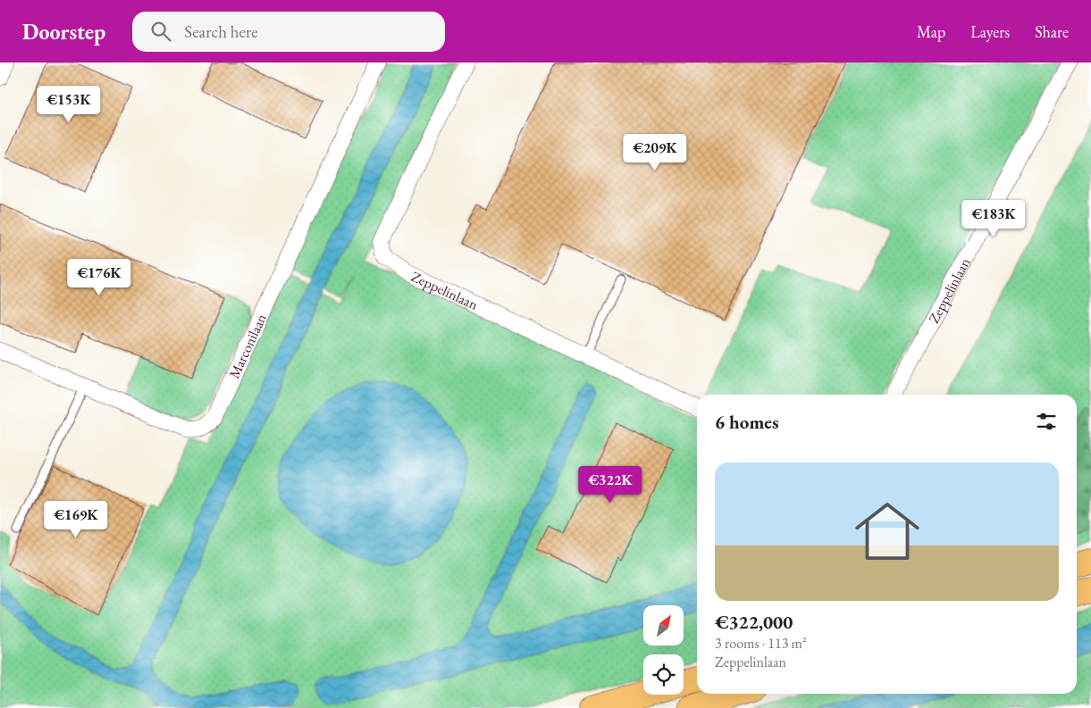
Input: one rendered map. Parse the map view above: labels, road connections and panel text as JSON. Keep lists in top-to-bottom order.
{
  "streets": {
    "street": ["Zeppelinlaan", "Marconilaan"]
  },
  "north": "top right",
  "page": {
    "header": "Doorstep",
    "search": "Search here",
    "nav": ["Map", "Layers", "Share"],
    "price": [
      "€153K",
      "€209K",
      "€183K",
      "€176K",
      "€322K",
      "€169K"
    ],
    "heading": "6 homes",
    "list": [
      {
        "name": "€322,000",
        "note": "3 rooms · 113 m² · Zeppelinlaan"
      }
    ]
  }
}
